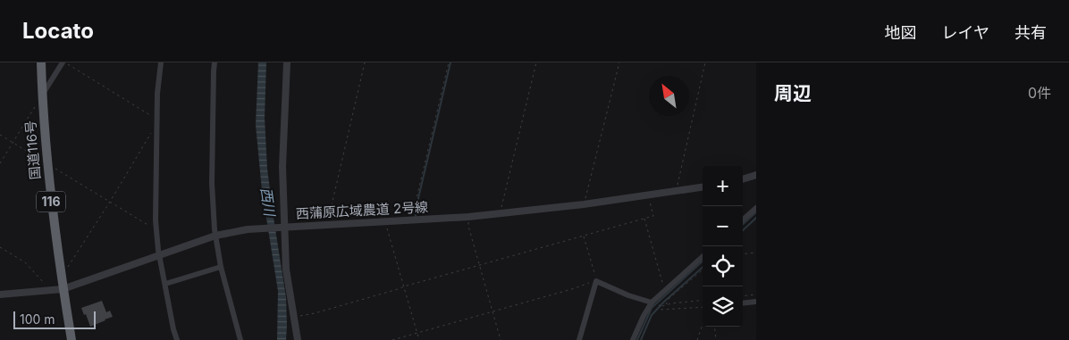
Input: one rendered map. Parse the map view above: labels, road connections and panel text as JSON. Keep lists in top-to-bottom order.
{
  "streets": {
    "highway": ["国道116号", "116"],
    "street": ["西蒲原広域農道 2号線"]
  },
  "crossings": [
    ["国道116号", "西蒲原広域農道 2号線"]
  ],
  "water": ["西川"],
  "scale_bar": "100 m",
  "north": "top left",
  "page": {
    "header": "Locato",
    "nav": ["地図", "レイヤ", "共有"],
    "heading": ["周辺", "0件"],
    "map_buttons": ["+", "−"],
    "scale": "100 m"
  }
}
